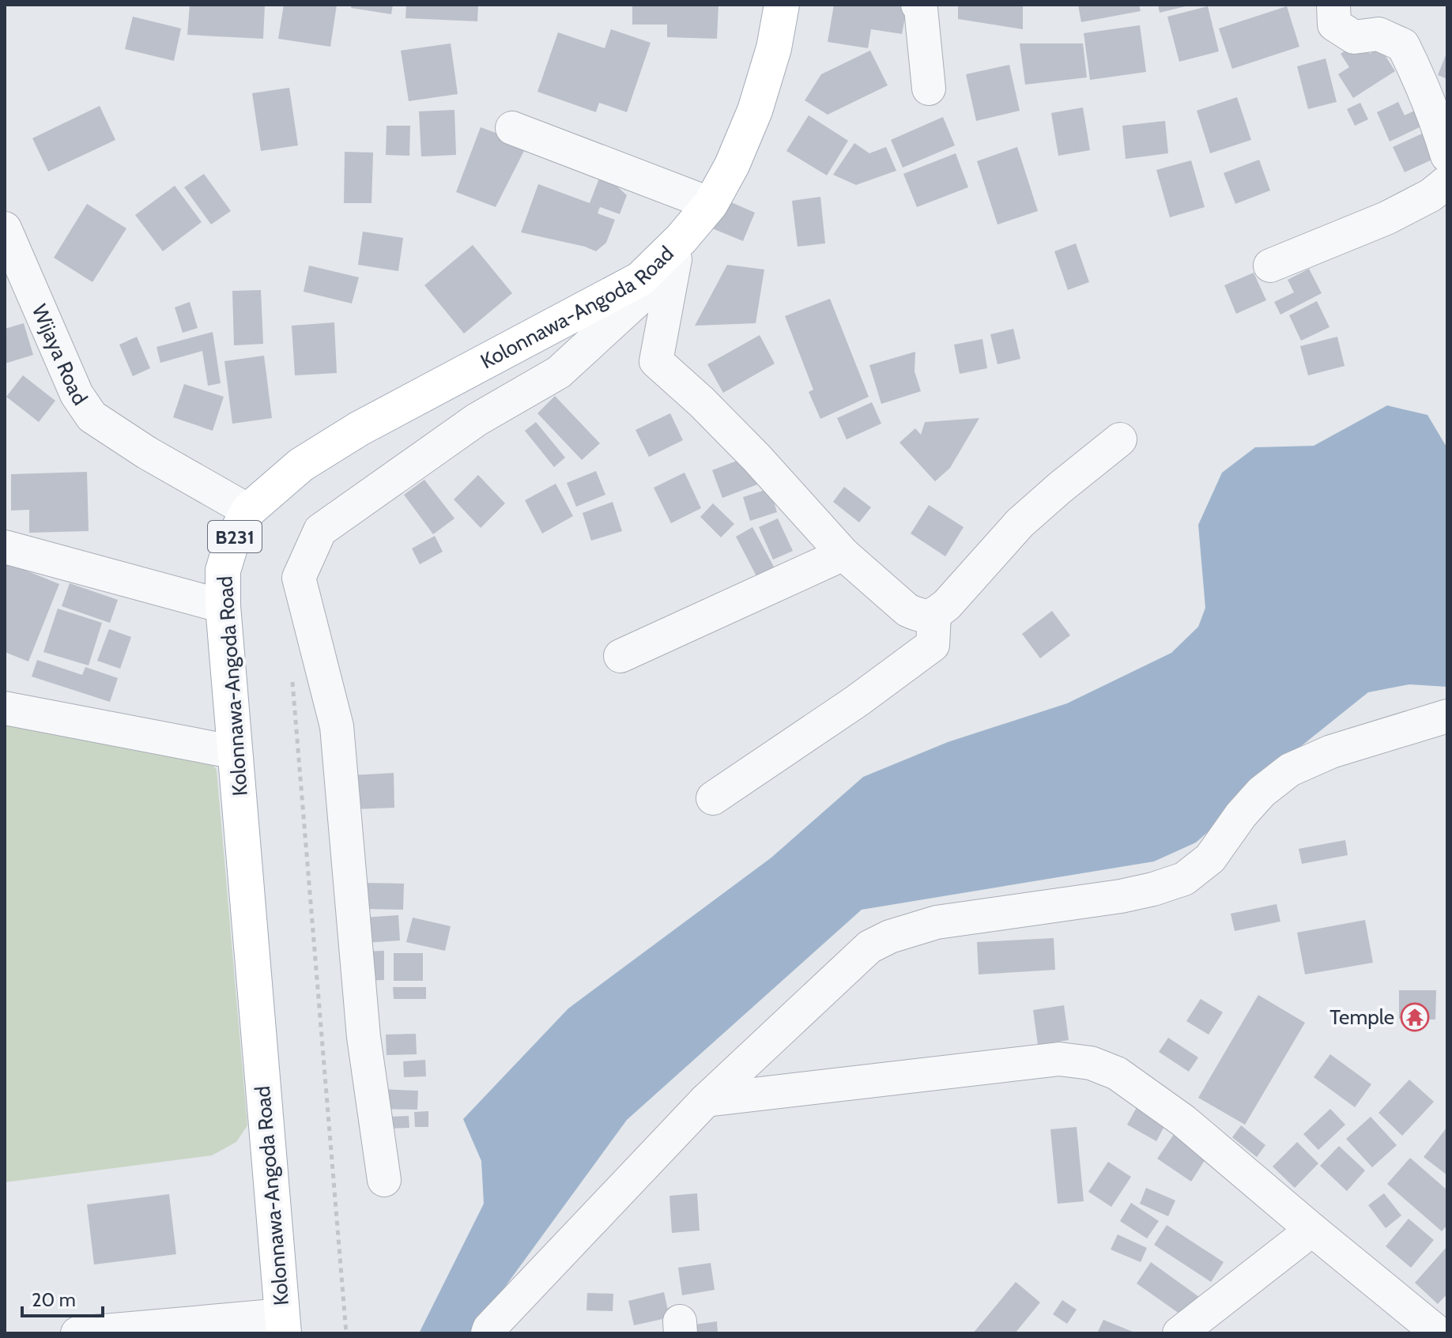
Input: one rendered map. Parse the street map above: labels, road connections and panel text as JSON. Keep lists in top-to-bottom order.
{
  "streets": {
    "main road": ["Kolonnawa-Angoda Road", "B231"],
    "street": ["Wijaya Road"]
  },
  "crossings": [
    ["Kolonnawa-Angoda Road", "Wijaya Road"]
  ],
  "places": {
    "temple": ["Temple"]
  },
  "scale_bar": "20 m"
}
